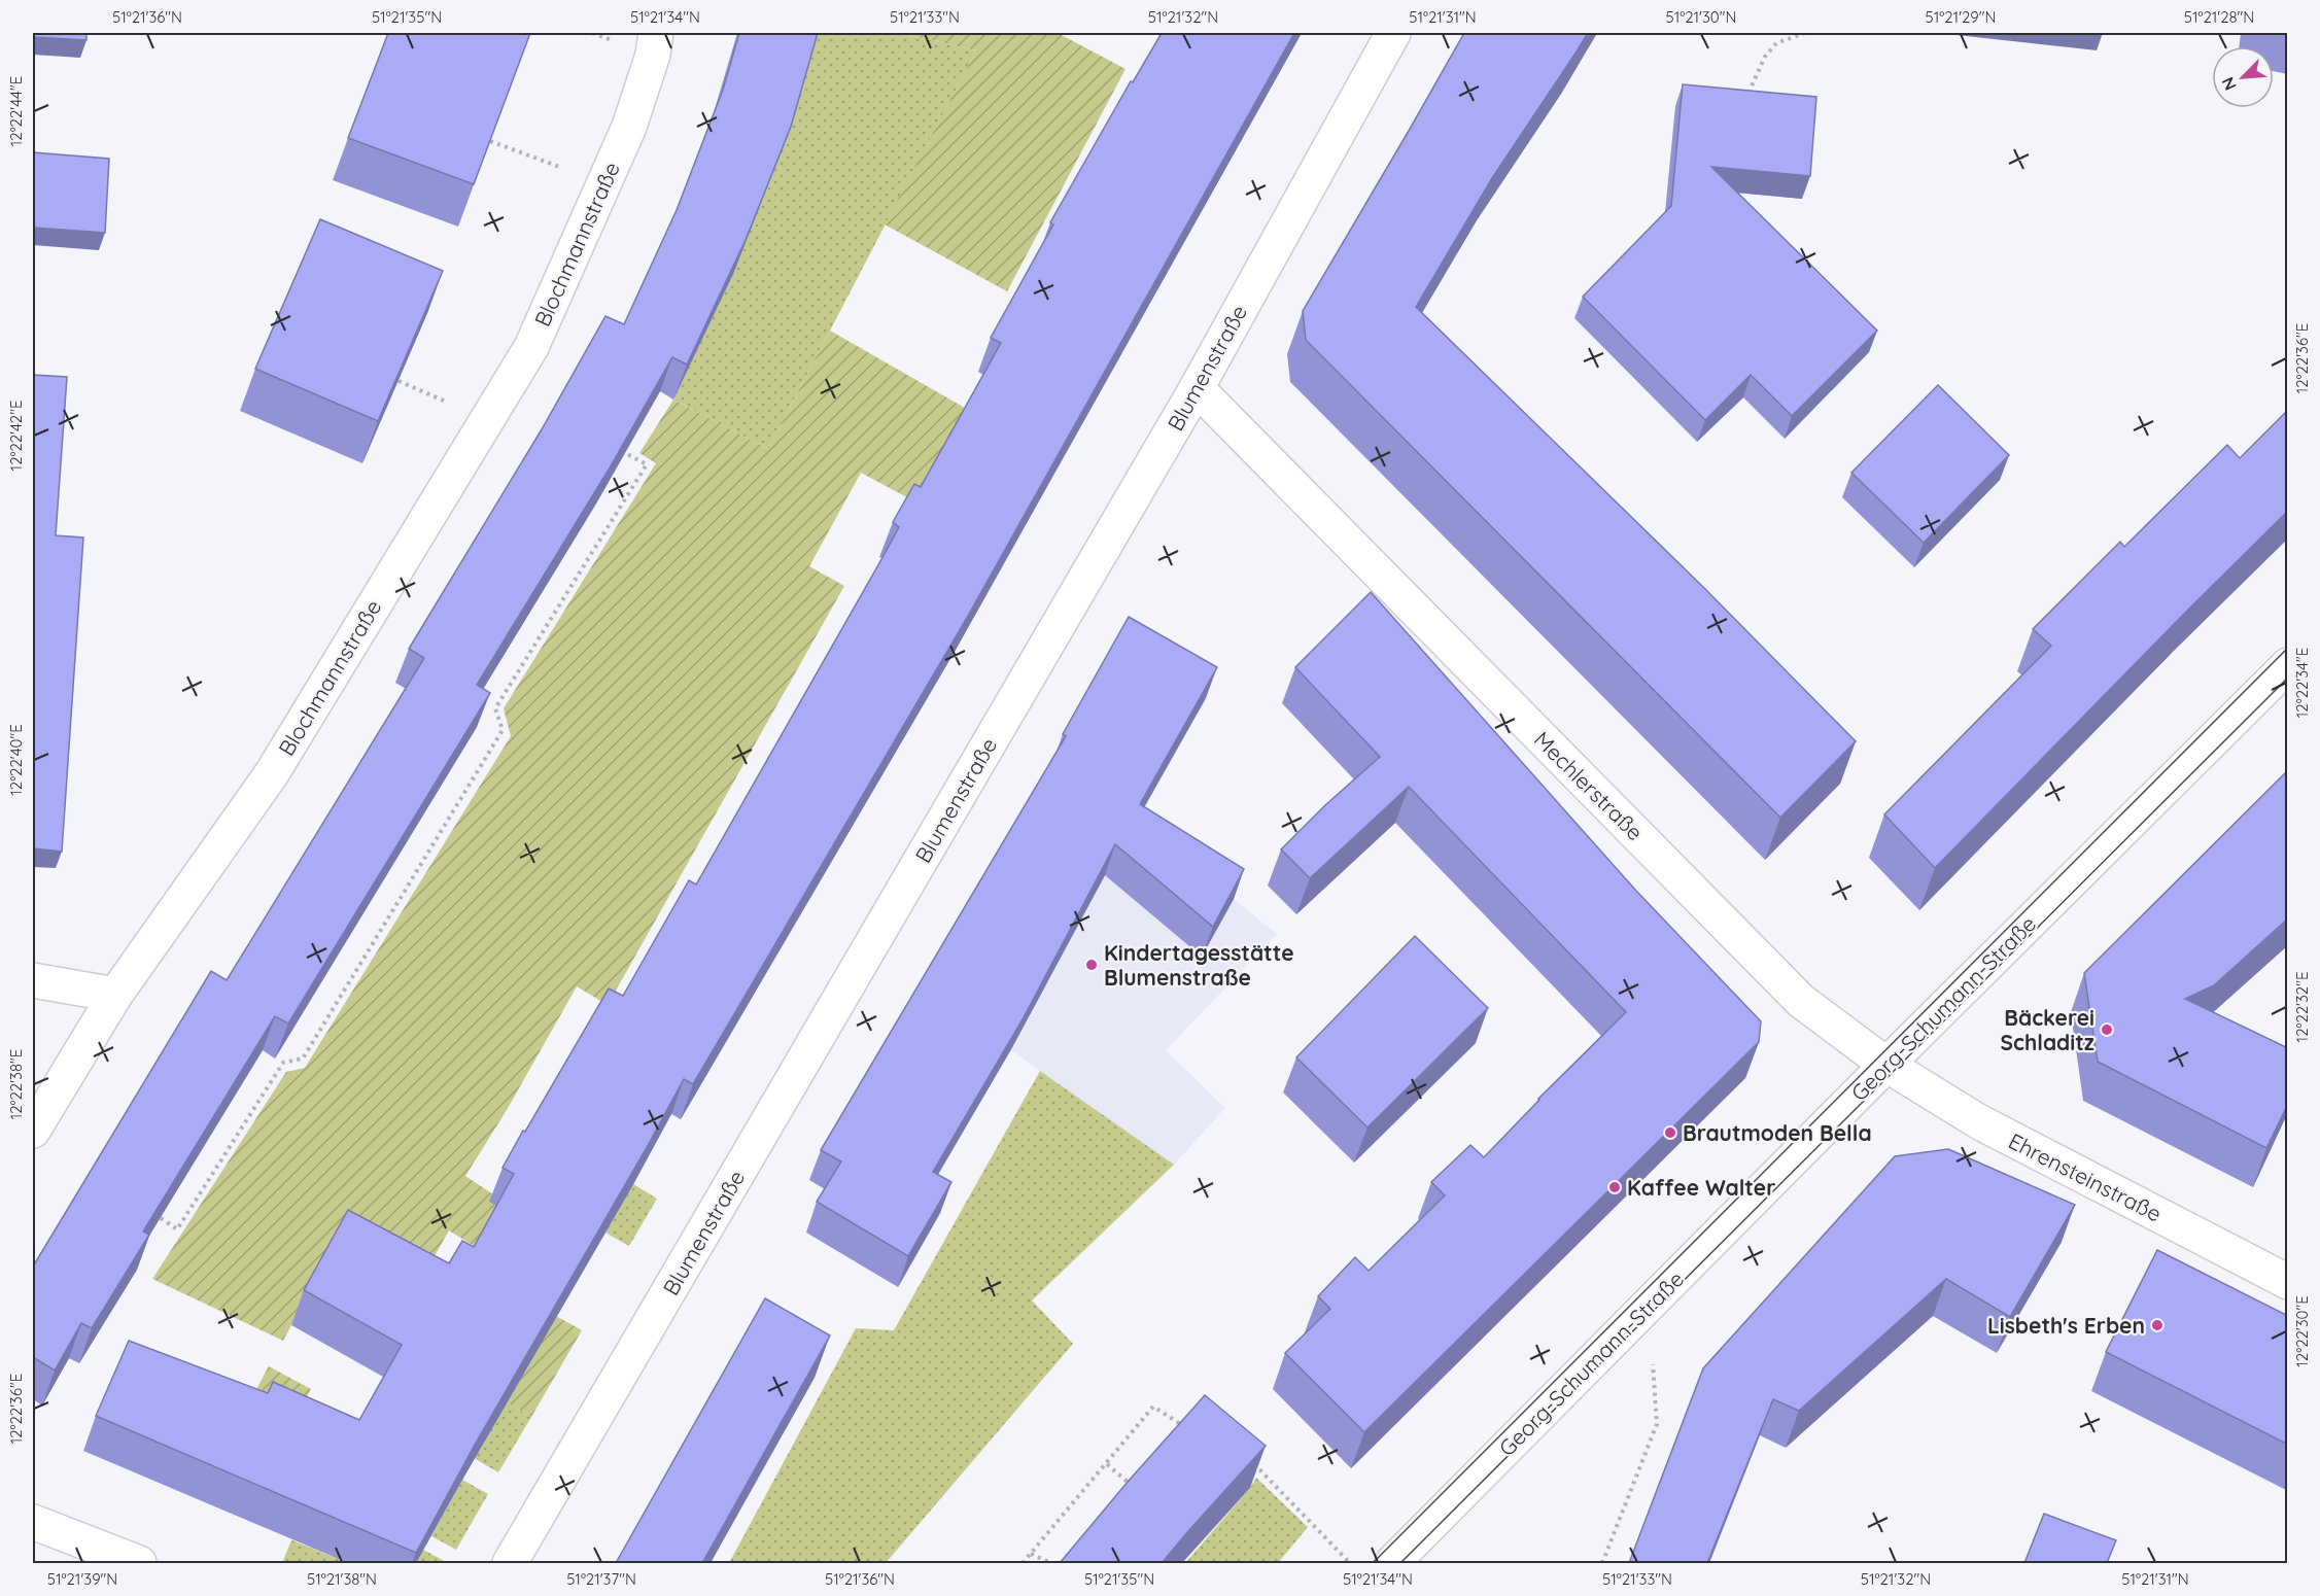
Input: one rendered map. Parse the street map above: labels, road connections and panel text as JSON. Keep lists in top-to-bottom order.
{
  "streets": {
    "street": [
      "Blochmannstraße",
      "Blumenstraße",
      "Mechlerstraße",
      "Georg-Schumann-Straße",
      "Ehrensteinstraße"
    ]
  },
  "crossings": [
    ["Blumenstraße", "Mechlerstraße"],
    ["Mechlerstraße", "Georg-Schumann-Straße"],
    ["Mechlerstraße", "Ehrensteinstraße"],
    ["Georg-Schumann-Straße", "Ehrensteinstraße"]
  ],
  "places": [
    "Kindertagesstätte Blumenstraße",
    "Bäckerei Schladitz",
    "Brautmoden Bella",
    "Kaffee Walter",
    "Lisbeth's Erben"
  ],
  "north": "bottom left",
  "coordinates": [
    "51°21'36\"N",
    "51°21'35\"N",
    "51°21'34\"N",
    "51°21'33\"N",
    "51°21'32\"N",
    "51°21'31\"N",
    "51°21'30\"N",
    "51°21'29\"N",
    "51°21'28\"N",
    "12°22'44\"E",
    "12°22'36\"E",
    "12°22'42\"E",
    "12°22'34\"E",
    "12°22'40\"E",
    "12°22'32\"E",
    "12°22'38\"E",
    "12°22'30\"E",
    "51°21'39\"N",
    "51°21'38\"N",
    "51°21'37\"N"
  ]
}
